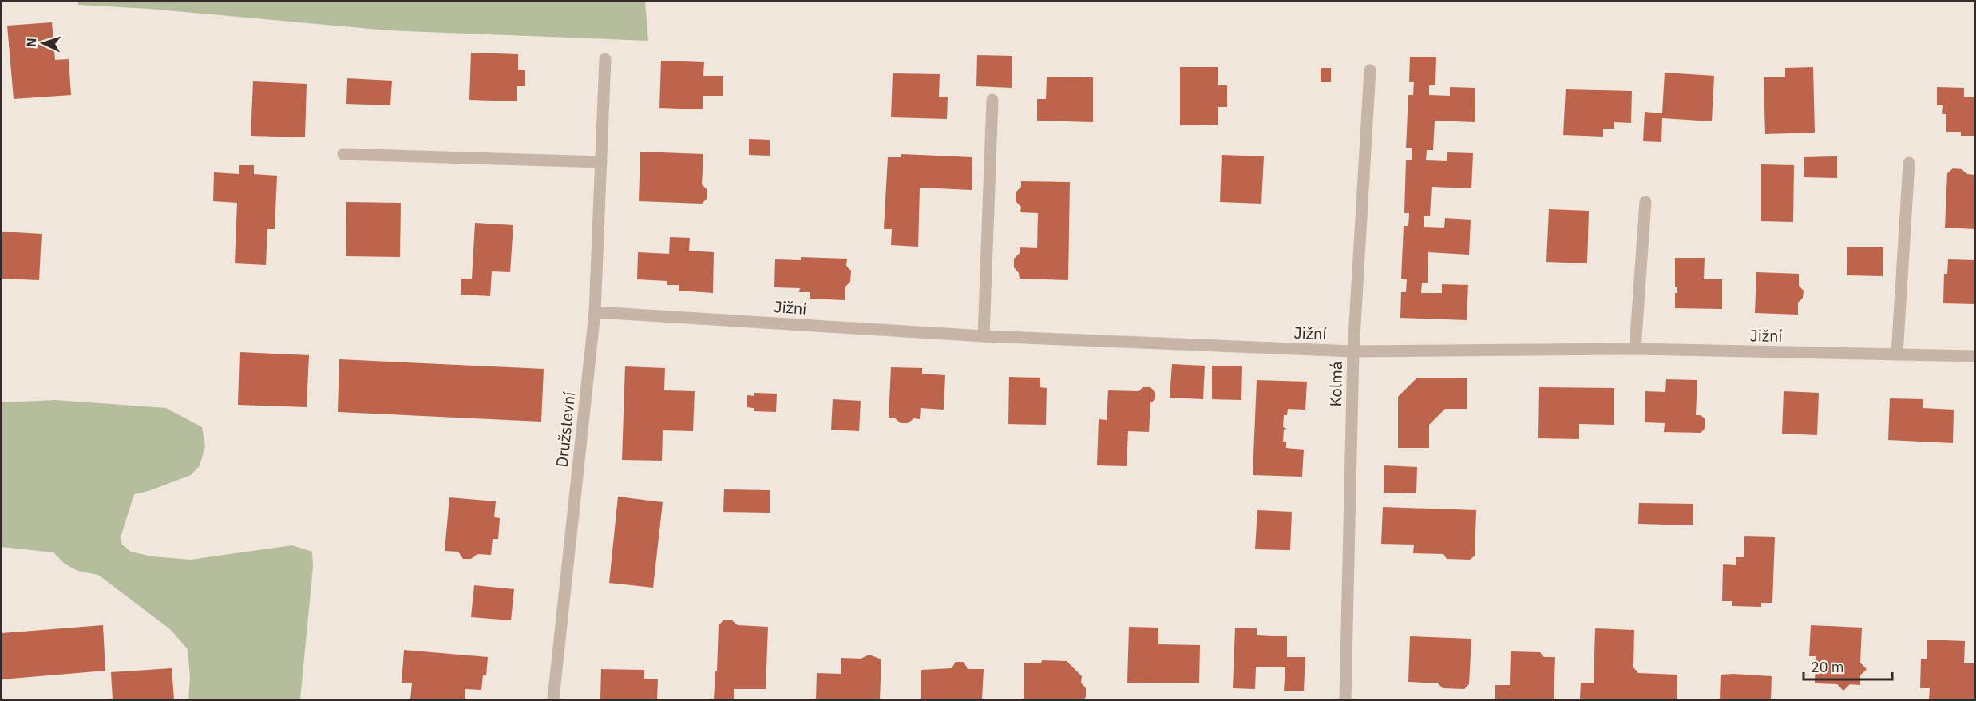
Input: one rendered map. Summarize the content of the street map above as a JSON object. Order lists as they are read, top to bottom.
{
  "streets": {
    "street": ["Jižní", "Kolmá", "Družstevní"]
  },
  "crossings": [
    ["Jižní", "Kolmá"],
    ["Jižní", "Družstevní"]
  ],
  "scale_bar": "20 m",
  "north": "left"
}
